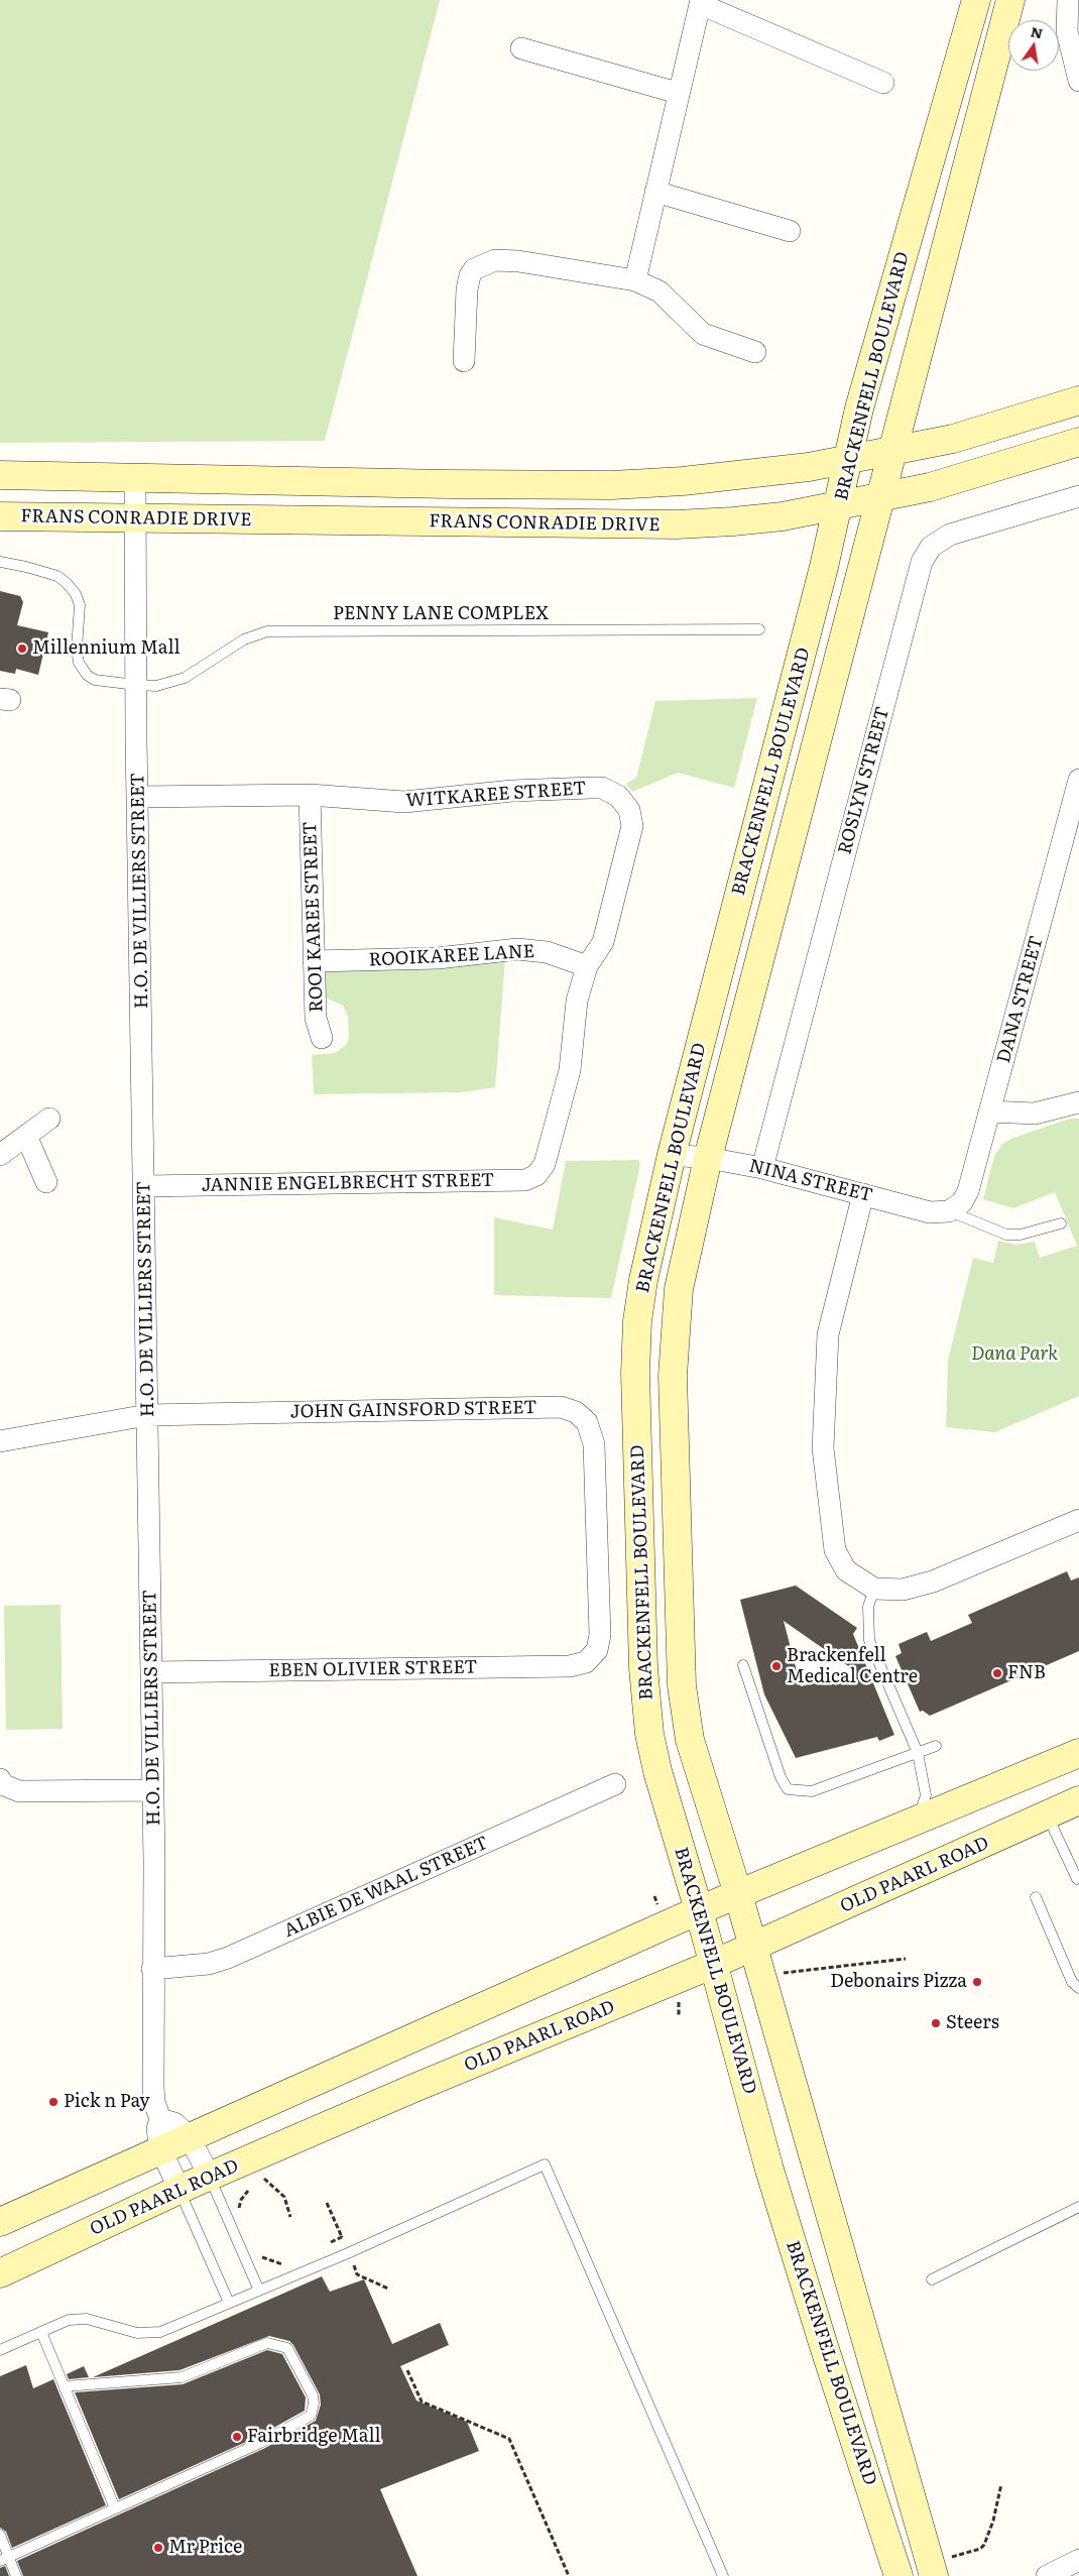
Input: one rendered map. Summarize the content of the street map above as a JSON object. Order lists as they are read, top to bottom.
{
  "streets": {
    "street": [
      "BRACKENFELL BOULEVARD",
      "FRANS CONRADIE DRIVE",
      "ROSLYN STREET",
      "WITKAREE STREET",
      "H.O. DE VILLIERS STREET",
      "ROOI KAREE STREET",
      "ROOIKAREE LANE",
      "DANA STREET",
      "NINA STREET",
      "JANNIE ENGELBRECHT STREET",
      "JOHN GAINSFORD STREET",
      "EBEN OLIVIER STREET",
      "OLD PAARL ROAD",
      "ALBIE DE WAAL STREET"
    ],
    "lane": ["PENNY LANE COMPLEX"]
  },
  "crossings": [
    ["BRACKENFELL BOULEVARD", "FRANS CONRADIE DRIVE"],
    ["BRACKENFELL BOULEVARD", "NINA STREET"],
    ["BRACKENFELL BOULEVARD", "OLD PAARL ROAD"],
    ["FRANS CONRADIE DRIVE", "H.O. DE VILLIERS STREET"],
    ["PENNY LANE COMPLEX", "H.O. DE VILLIERS STREET"],
    ["ROSLYN STREET", "NINA STREET"],
    ["WITKAREE STREET", "H.O. DE VILLIERS STREET"],
    ["WITKAREE STREET", "ROOI KAREE STREET"],
    ["WITKAREE STREET", "ROOIKAREE LANE"],
    ["WITKAREE STREET", "JANNIE ENGELBRECHT STREET"],
    ["H.O. DE VILLIERS STREET", "JANNIE ENGELBRECHT STREET"],
    ["H.O. DE VILLIERS STREET", "JOHN GAINSFORD STREET"],
    ["H.O. DE VILLIERS STREET", "EBEN OLIVIER STREET"],
    ["H.O. DE VILLIERS STREET", "ALBIE DE WAAL STREET"],
    ["ROOI KAREE STREET", "ROOIKAREE LANE"],
    ["DANA STREET", "NINA STREET"],
    ["JOHN GAINSFORD STREET", "EBEN OLIVIER STREET"]
  ],
  "parks": ["Dana Park"],
  "places": [
    "Millennium Mall",
    "Brackenfell Medical Centre",
    "FNB",
    "Debonairs Pizza",
    "Steers",
    "Pick n Pay",
    "Fairbridge Mall",
    "Mr Price"
  ],
  "north": "top"
}
